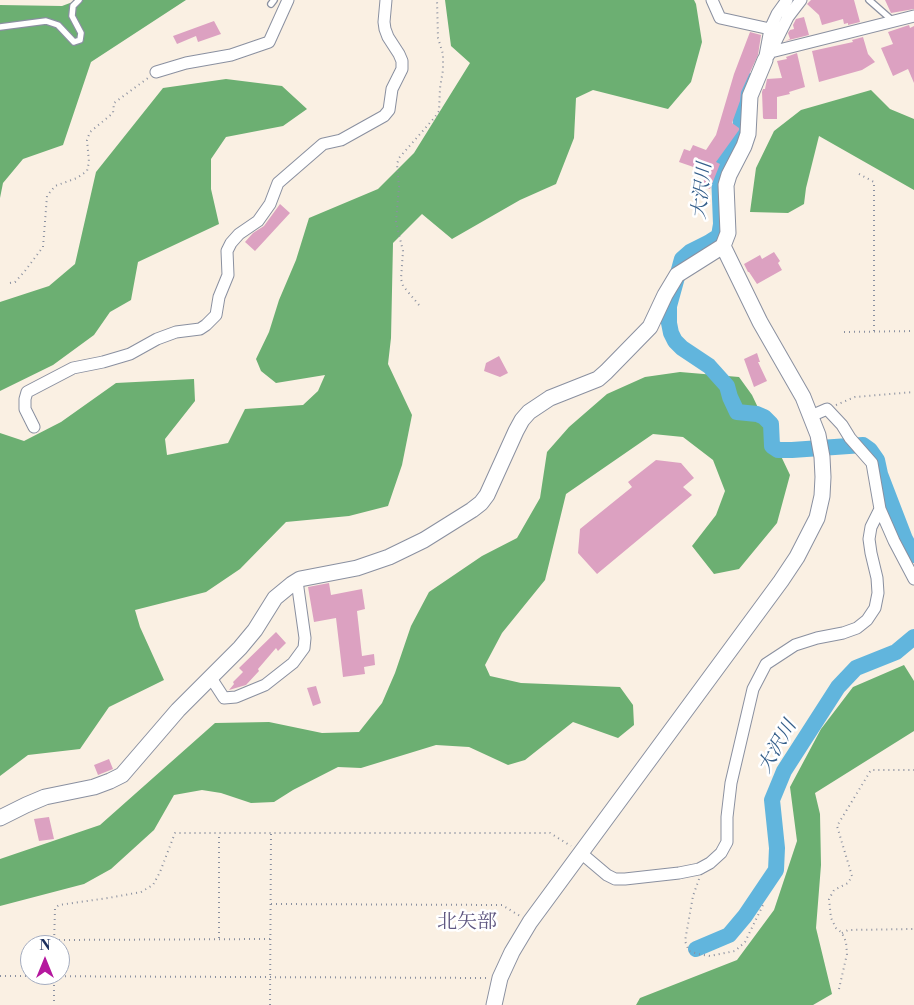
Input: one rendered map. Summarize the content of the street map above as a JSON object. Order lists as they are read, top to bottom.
{
  "districts": ["北矢部"],
  "water": ["大沢川"],
  "north": "top"
}
